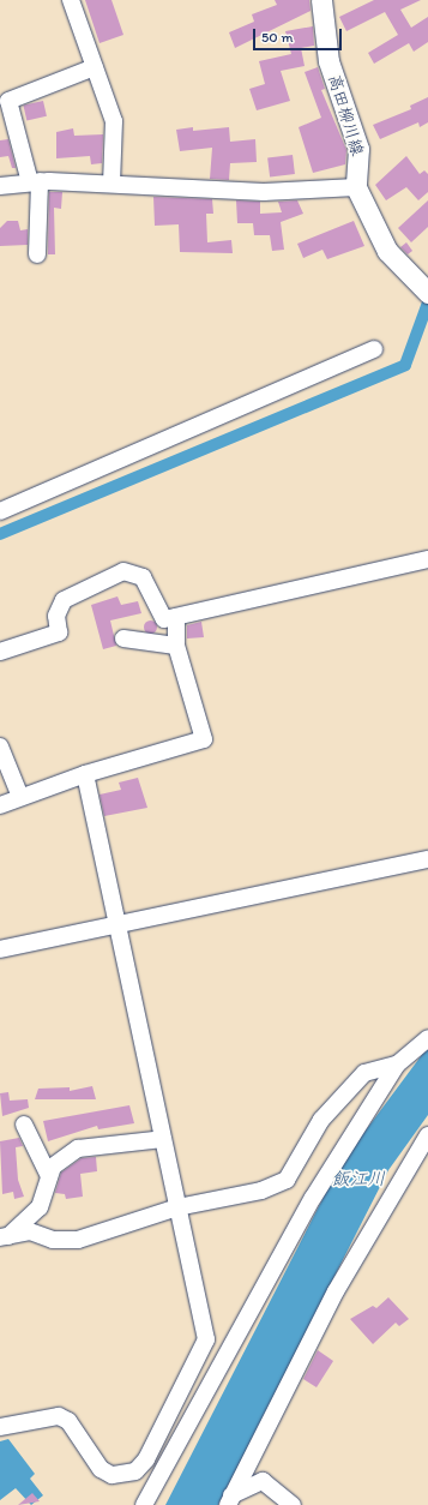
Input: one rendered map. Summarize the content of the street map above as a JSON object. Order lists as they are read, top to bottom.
{
  "streets": {
    "main road": ["高田柳川線"]
  },
  "water": ["飯江川"],
  "scale_bar": "50 m"
}
